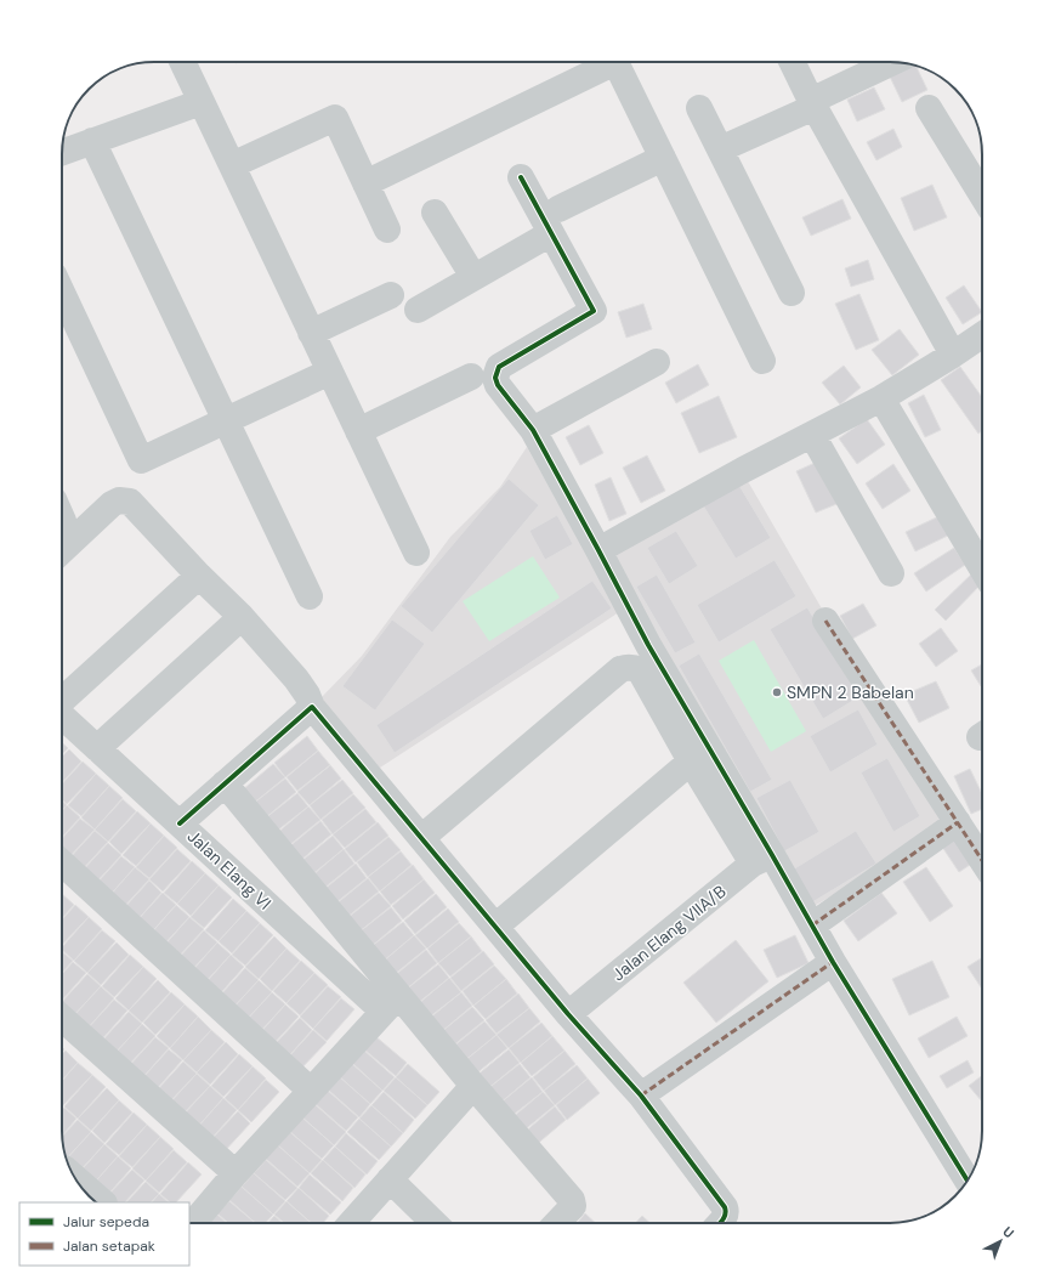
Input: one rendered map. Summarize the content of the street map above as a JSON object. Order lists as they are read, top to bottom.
{
  "streets": {
    "street": ["Jalan Elang VI", "Jalan Elang VIIA/B"]
  },
  "places": ["SMPN 2 Babelan"],
  "legend": ["Jalur sepeda", "Jalan setapak"],
  "north": "top right"
}
